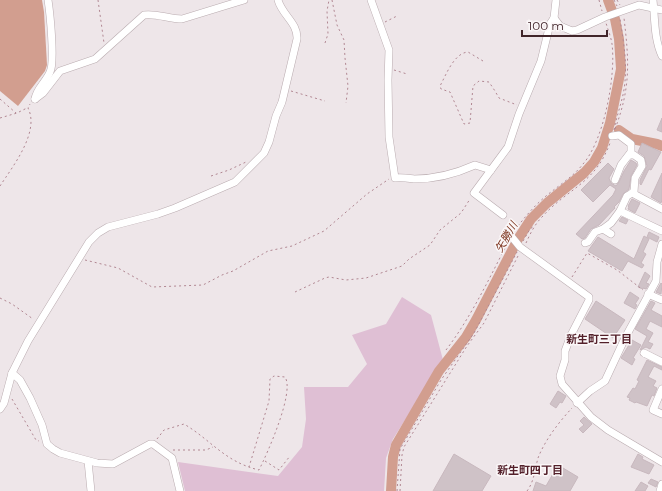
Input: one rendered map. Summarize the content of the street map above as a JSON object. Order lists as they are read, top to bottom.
{
  "districts": ["新生町三丁目", "新生町四丁目"],
  "water": ["矢勝川"],
  "scale_bar": "100 m"
}
